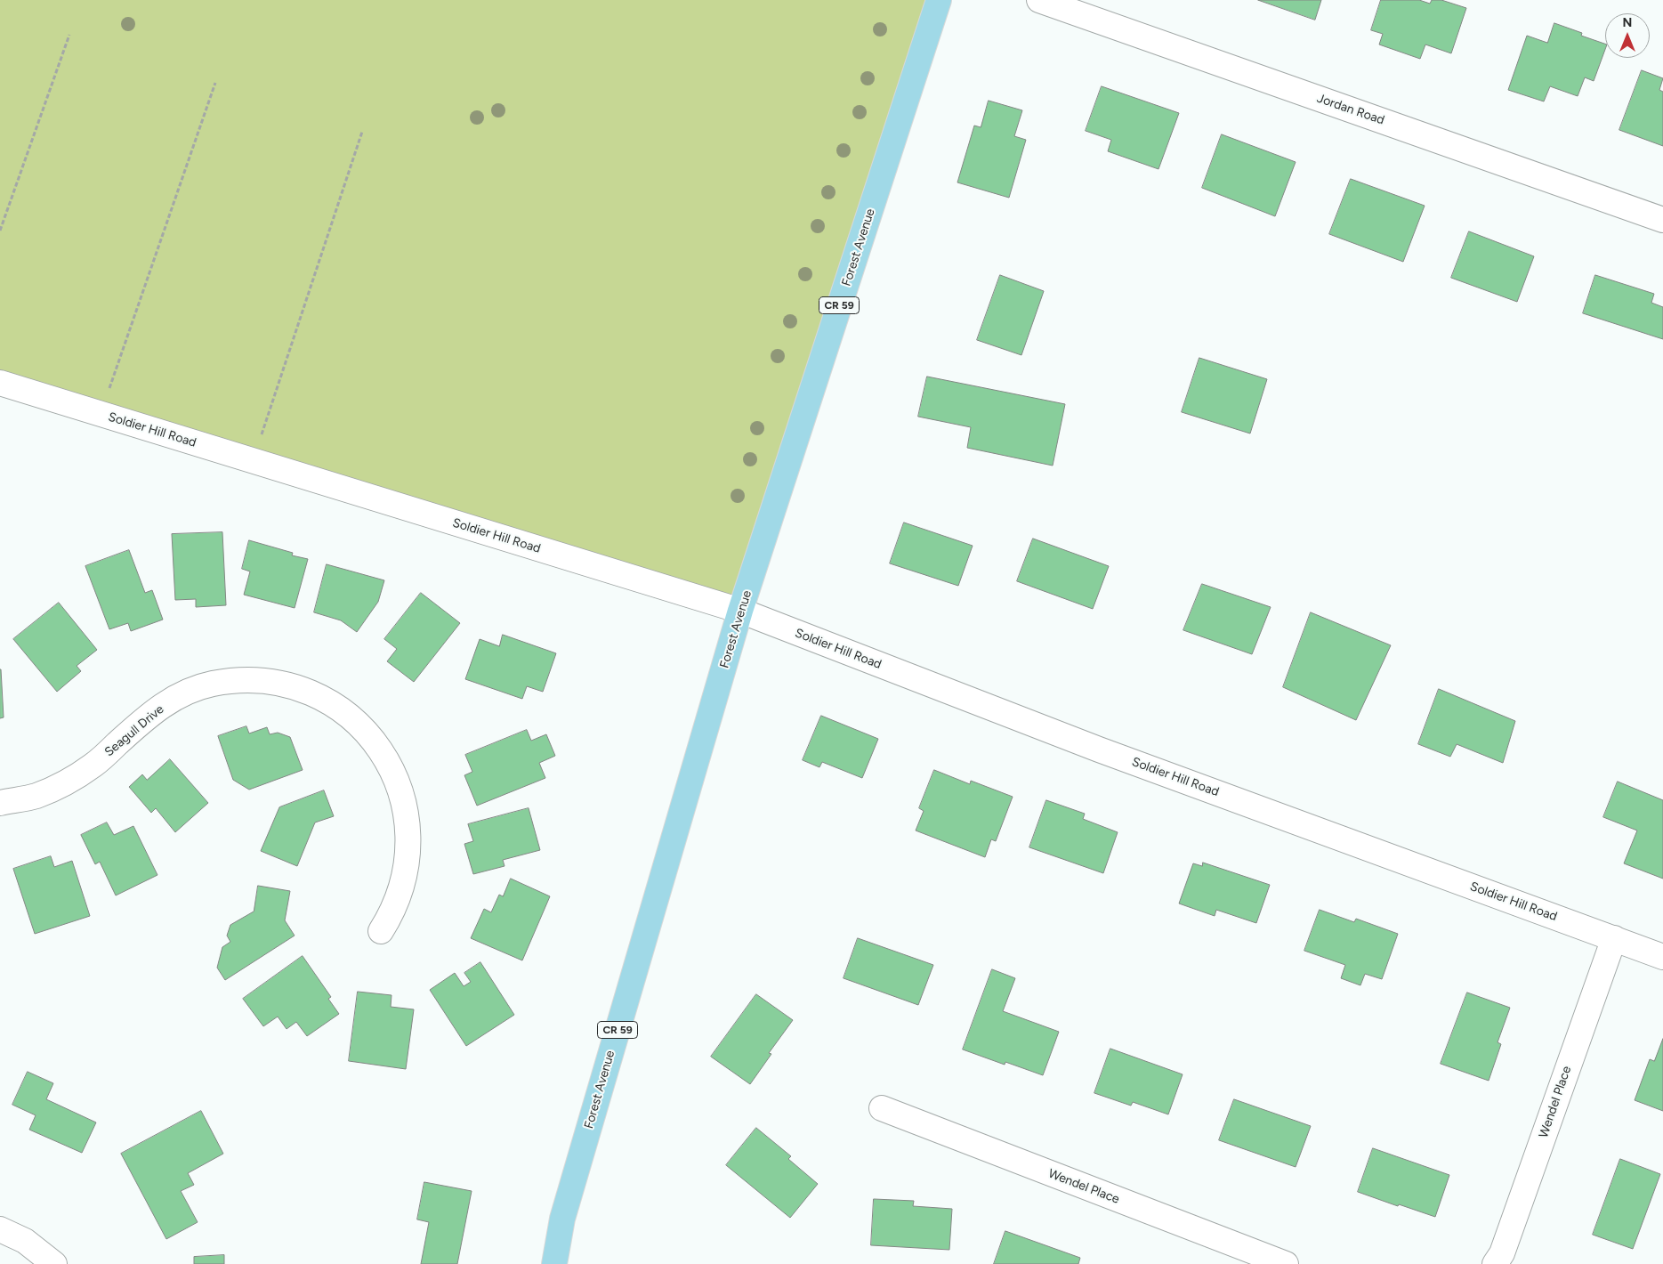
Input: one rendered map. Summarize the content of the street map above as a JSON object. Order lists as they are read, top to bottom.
{
  "streets": {
    "main road": ["Forest Avenue", "CR 59"],
    "street": [
      "Jordan Road",
      "Soldier Hill Road",
      "Seagull Drive",
      "Wendel Place"
    ]
  },
  "crossings": [
    ["Forest Avenue", "Soldier Hill Road"],
    ["Soldier Hill Road", "Wendel Place"]
  ],
  "north": "top"
}
